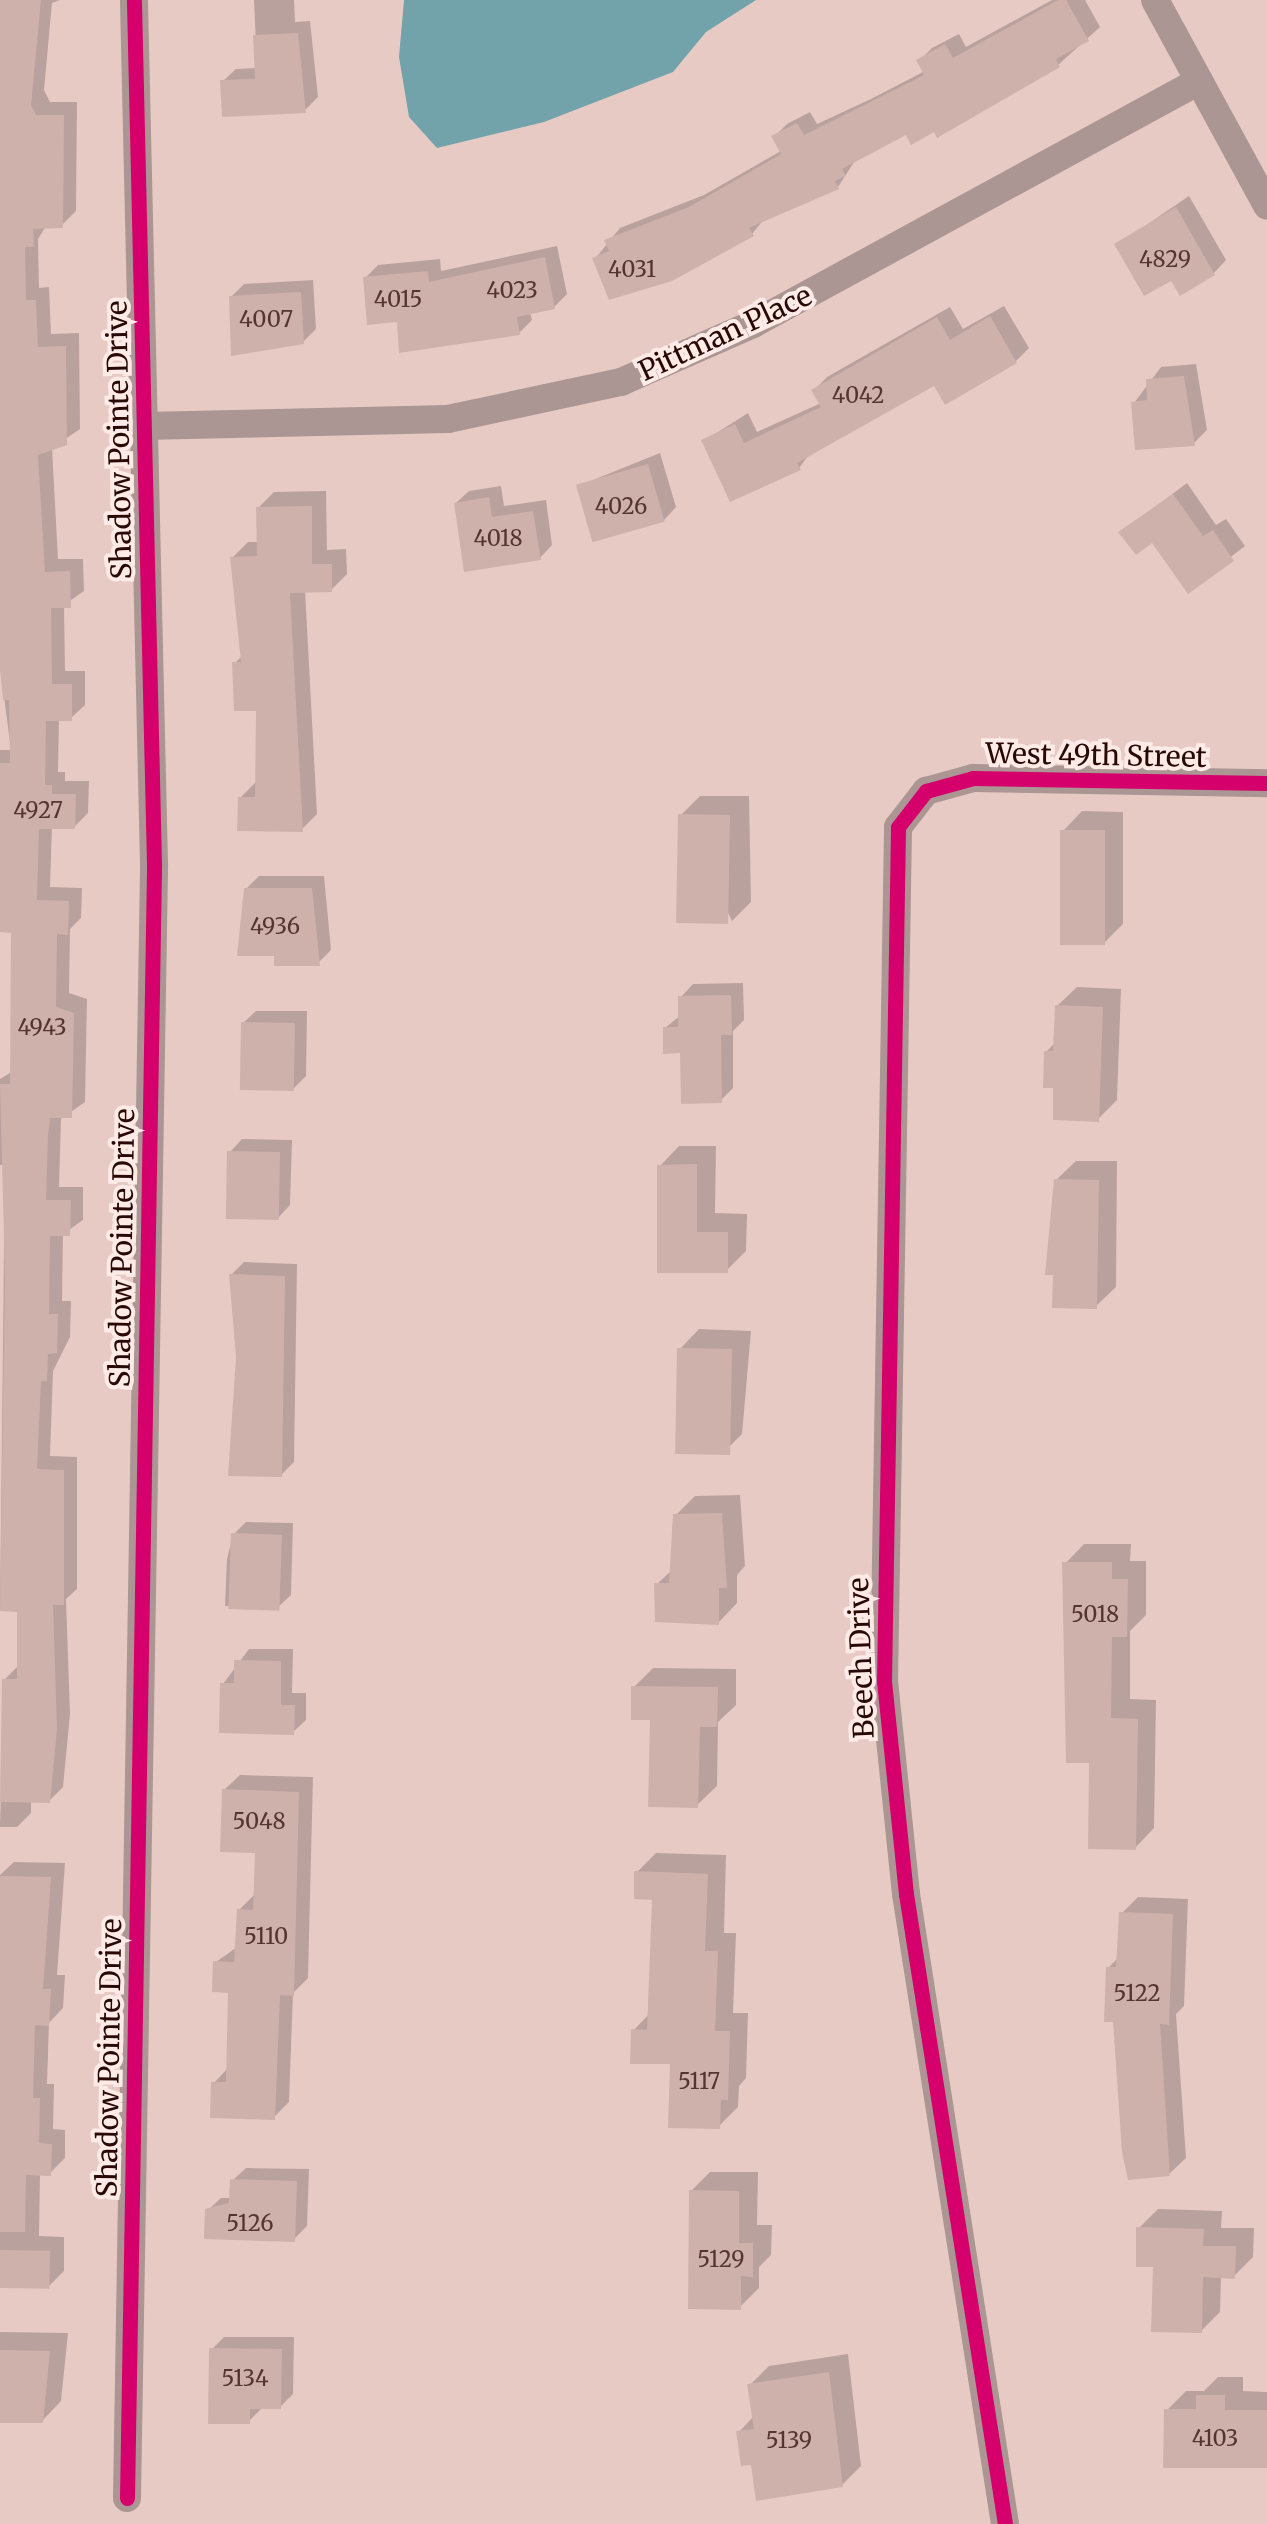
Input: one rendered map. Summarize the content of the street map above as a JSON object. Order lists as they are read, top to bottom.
{
  "streets": {
    "street": [
      "Pittman Place",
      "Shadow Pointe Drive",
      "West 49th Street",
      "Beech Drive"
    ]
  },
  "crossings": [
    ["Pittman Place", "Shadow Pointe Drive"],
    ["West 49th Street", "Beech Drive"]
  ],
  "house_numbers": [
    "4829",
    "4031",
    "4023",
    "4015",
    "4007",
    "4042",
    "4026",
    "4018",
    "4927",
    "4936",
    "4943",
    "5018",
    "5048",
    "5110",
    "5122",
    "5117",
    "5126",
    "5129",
    "5134",
    "4103",
    "5139"
  ]
}
